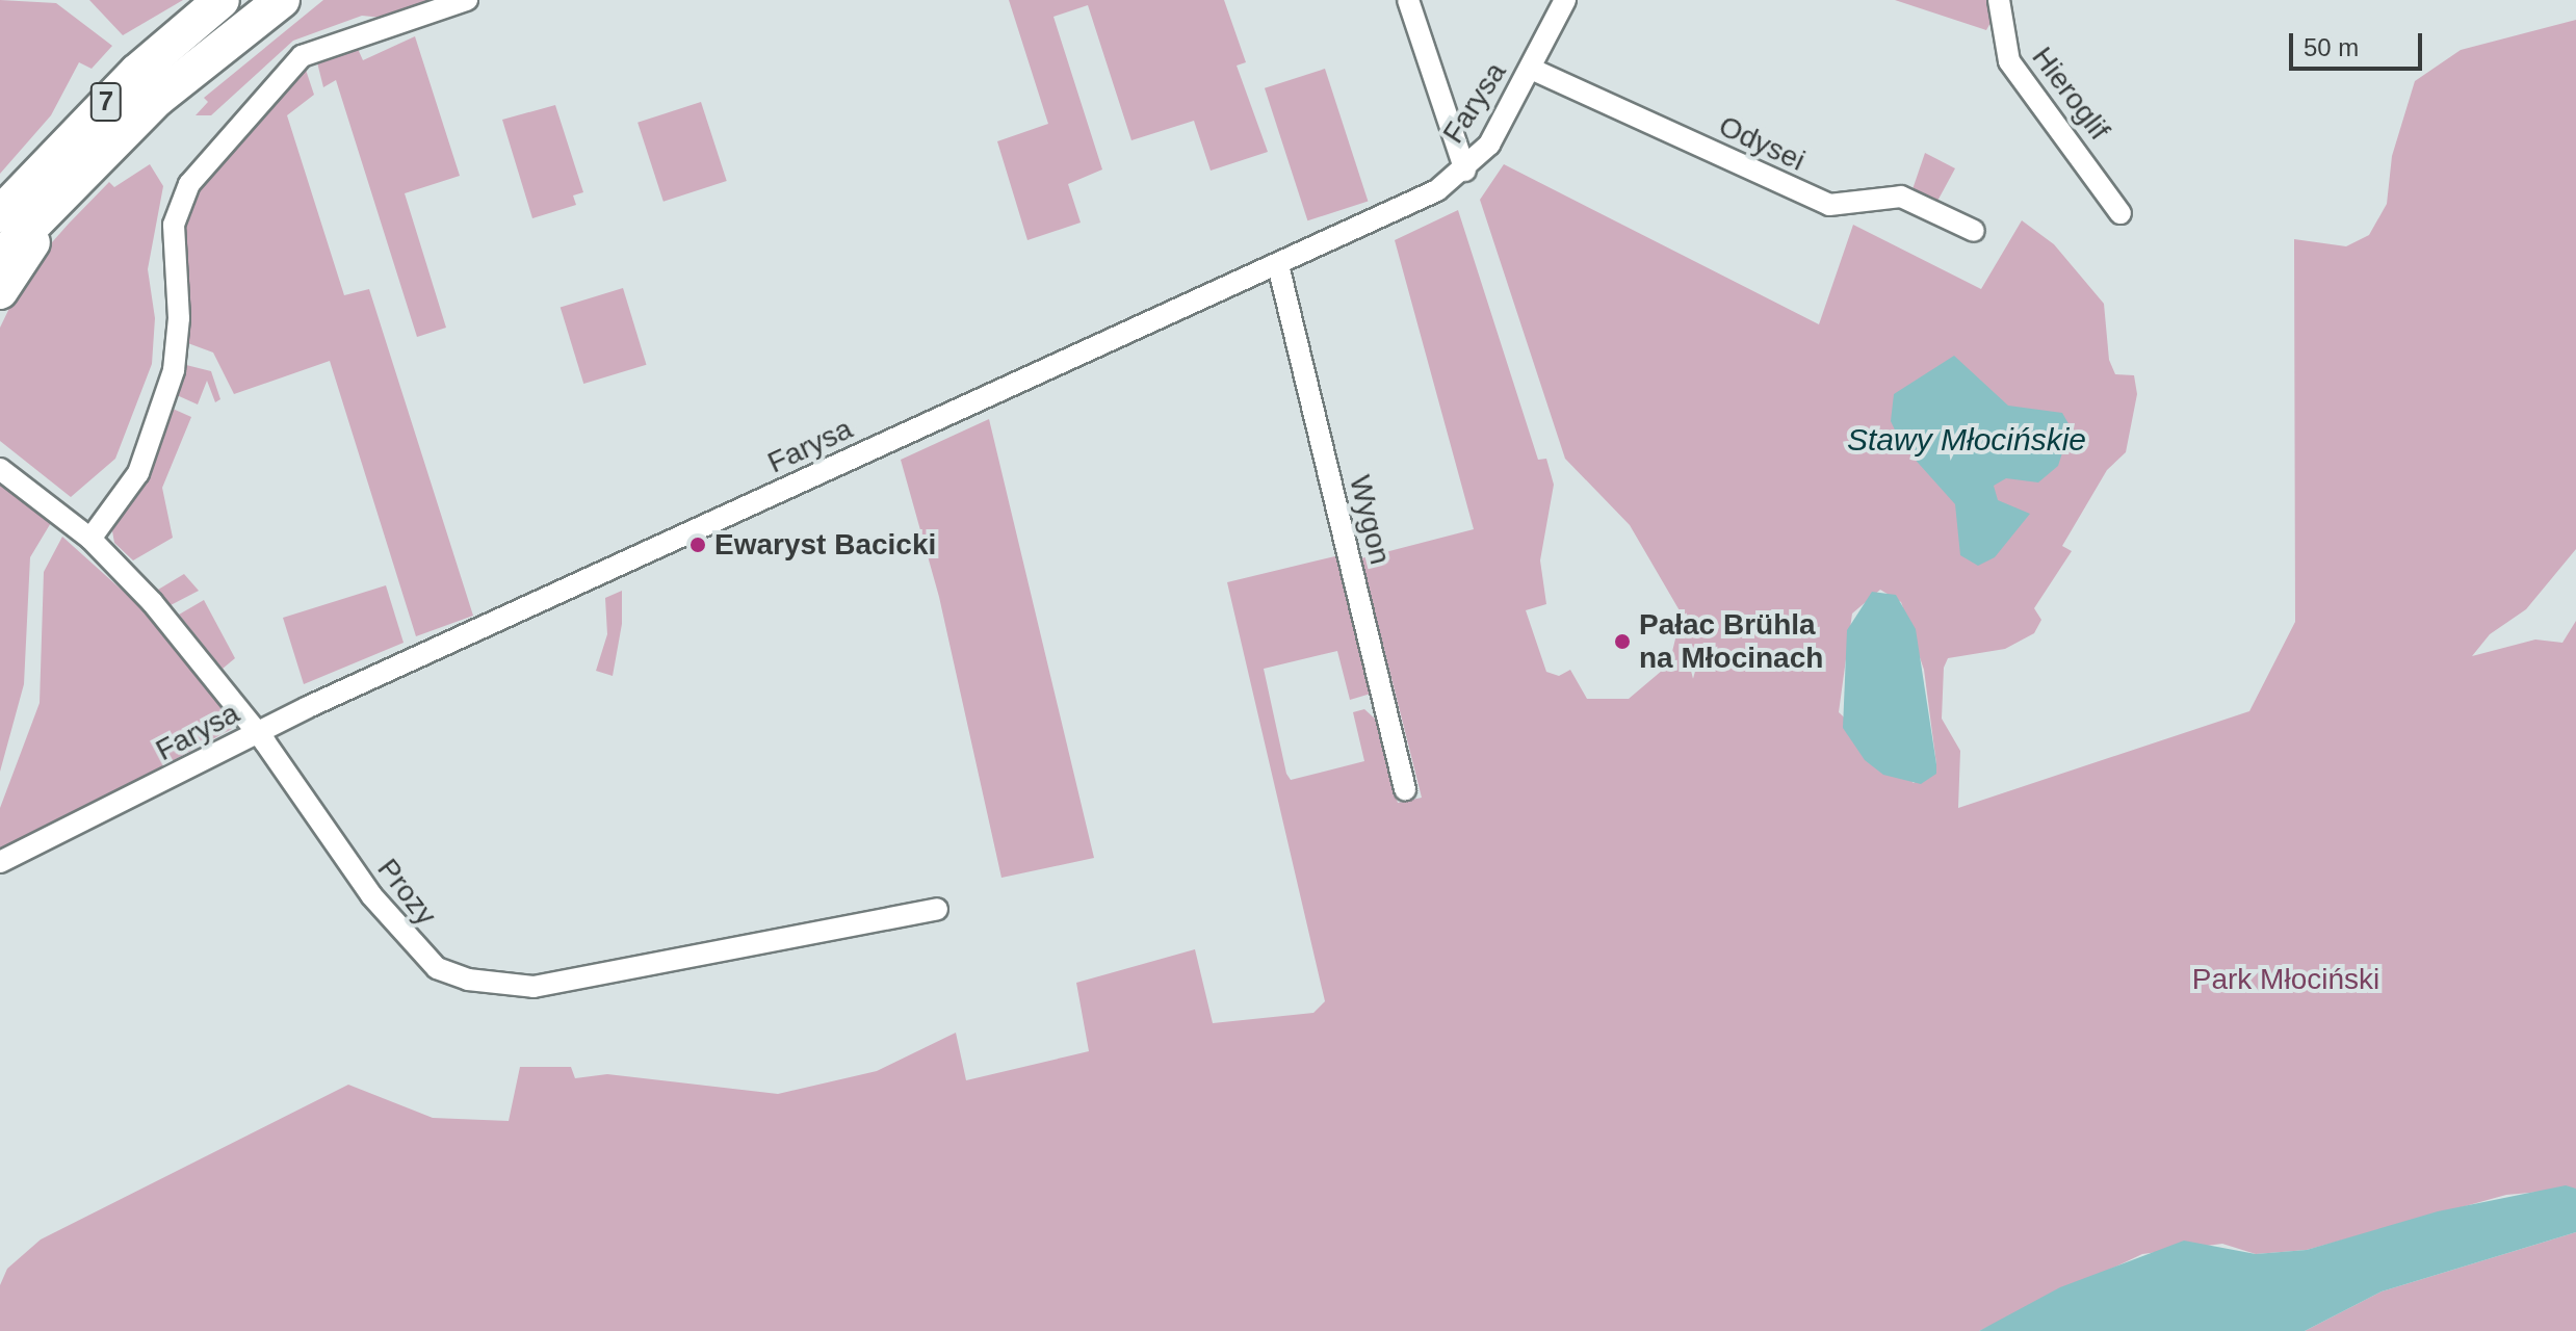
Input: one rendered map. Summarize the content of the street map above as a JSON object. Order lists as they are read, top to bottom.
{
  "streets": {
    "highway": ["7"],
    "street": [
      "Hieroglif",
      "Farysa",
      "Odysei",
      "Wygon",
      "Prozy"
    ]
  },
  "crossings": [
    ["Farysa", "Odysei"],
    ["Farysa", "Wygon"],
    ["Farysa", "Prozy"]
  ],
  "water": ["Stawy Młocińskie"],
  "parks": ["Park Młociński"],
  "places": ["Ewaryst Bacicki", "Pałac Brühla na Młocinach"],
  "scale_bar": "50 m"
}
